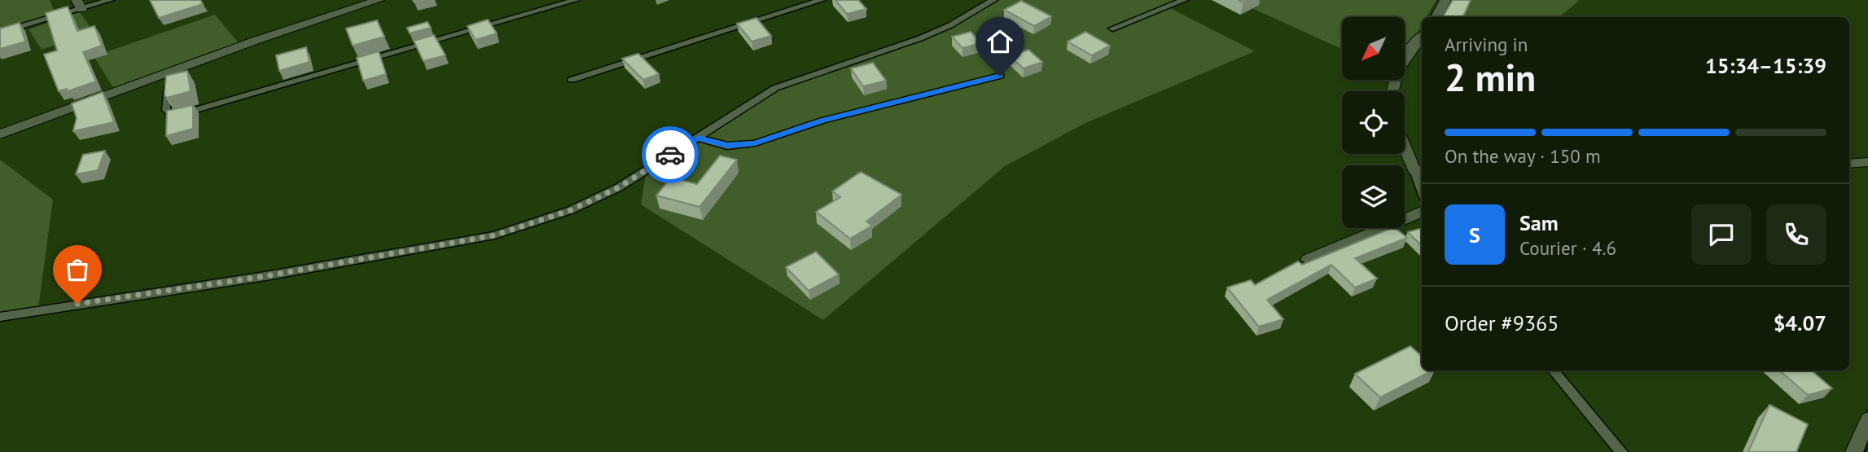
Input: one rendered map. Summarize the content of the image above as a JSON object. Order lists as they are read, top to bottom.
{
  "north": "bottom left",
  "page": {
    "heading": ["2 min", "Arriving in", "15:34–15:39"],
    "panel": [
      "Sam",
      "Courier · 4.6",
      "Order #9365",
      "$4.07"
    ],
    "bar": "On the way · 150 m",
    "round": "S"
  }
}
